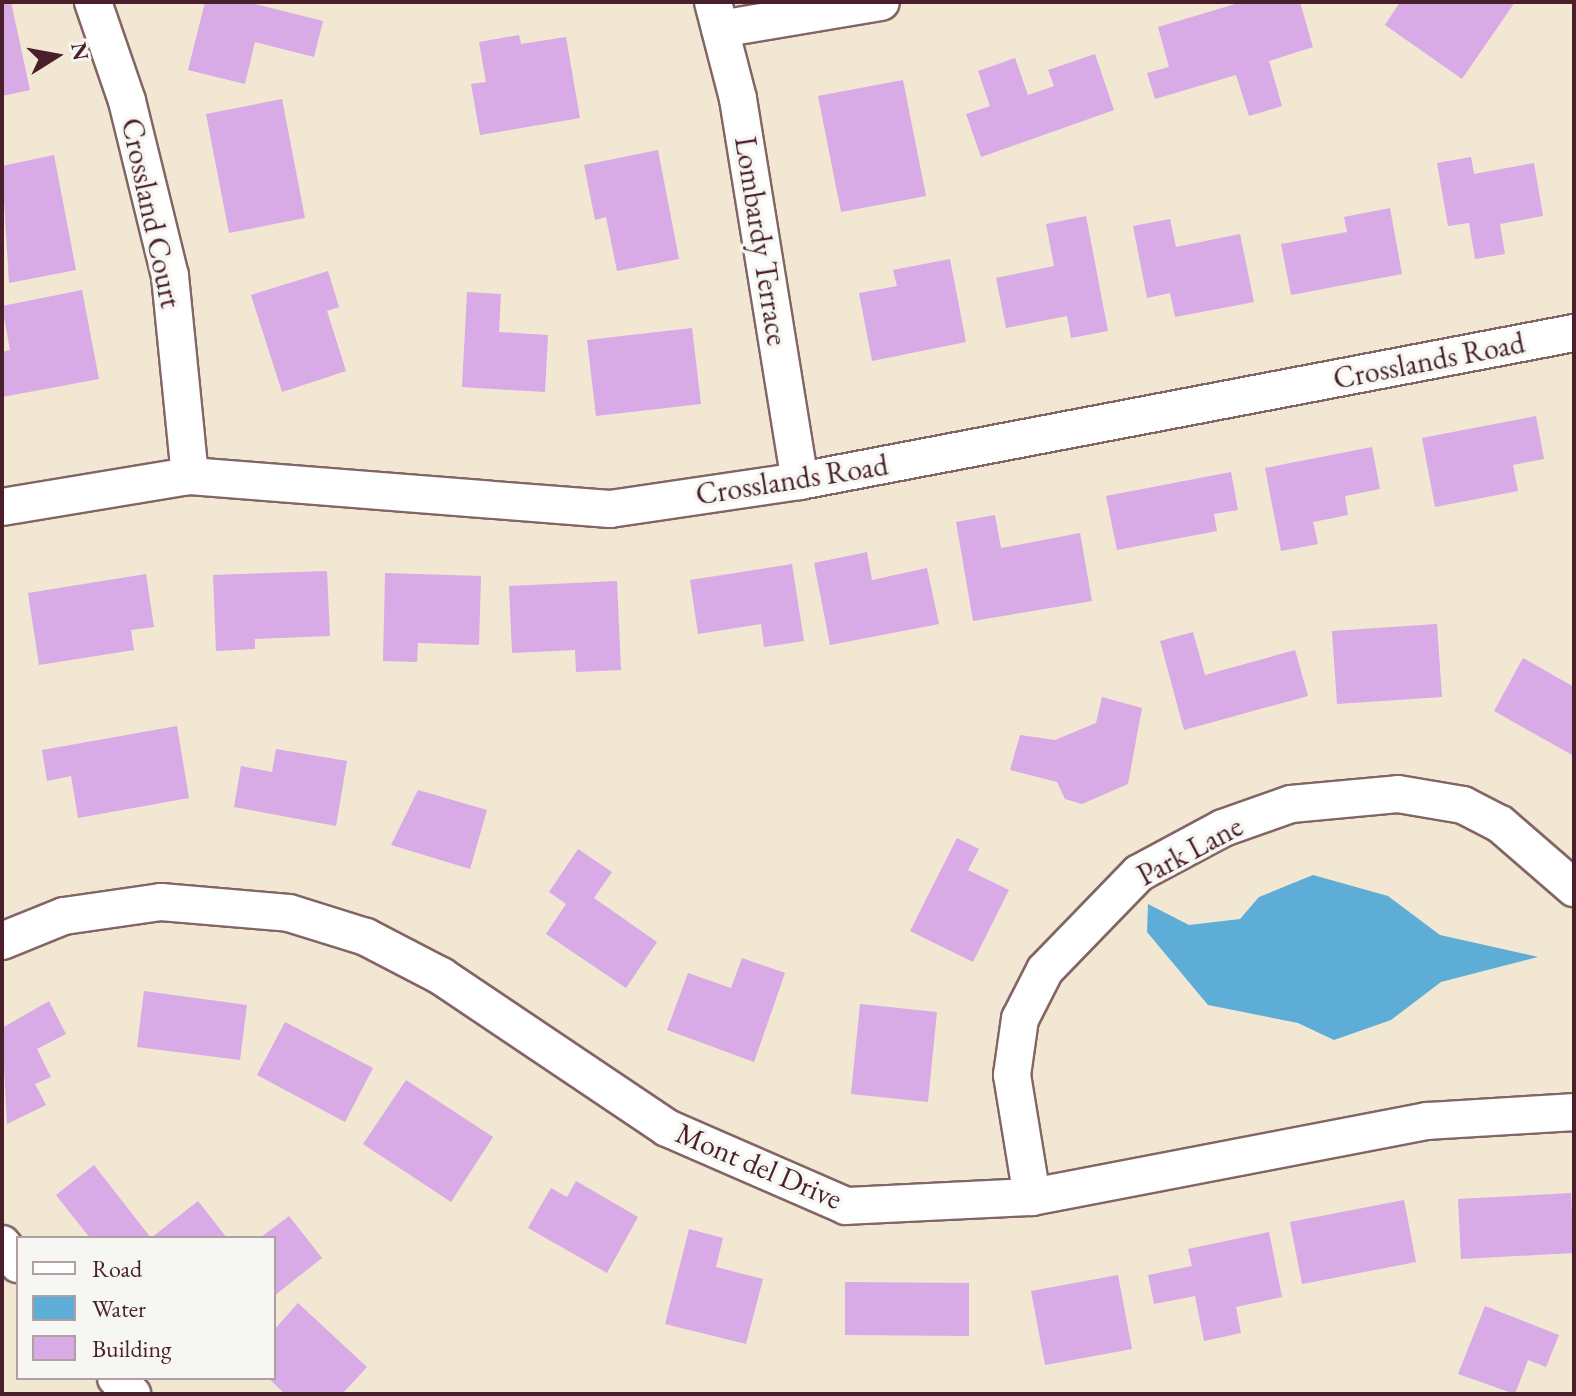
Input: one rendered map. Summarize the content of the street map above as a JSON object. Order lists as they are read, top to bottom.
{
  "streets": {
    "street": [
      "Crossland Court",
      "Lombardy Terrace",
      "Crosslands Road",
      "Park Lane",
      "Mont del Drive"
    ]
  },
  "crossings": [
    ["Crossland Court", "Crosslands Road"],
    ["Lombardy Terrace", "Crosslands Road"],
    ["Park Lane", "Mont del Drive"]
  ],
  "legend": ["Road", "Water", "Building"],
  "north": "right"
}
